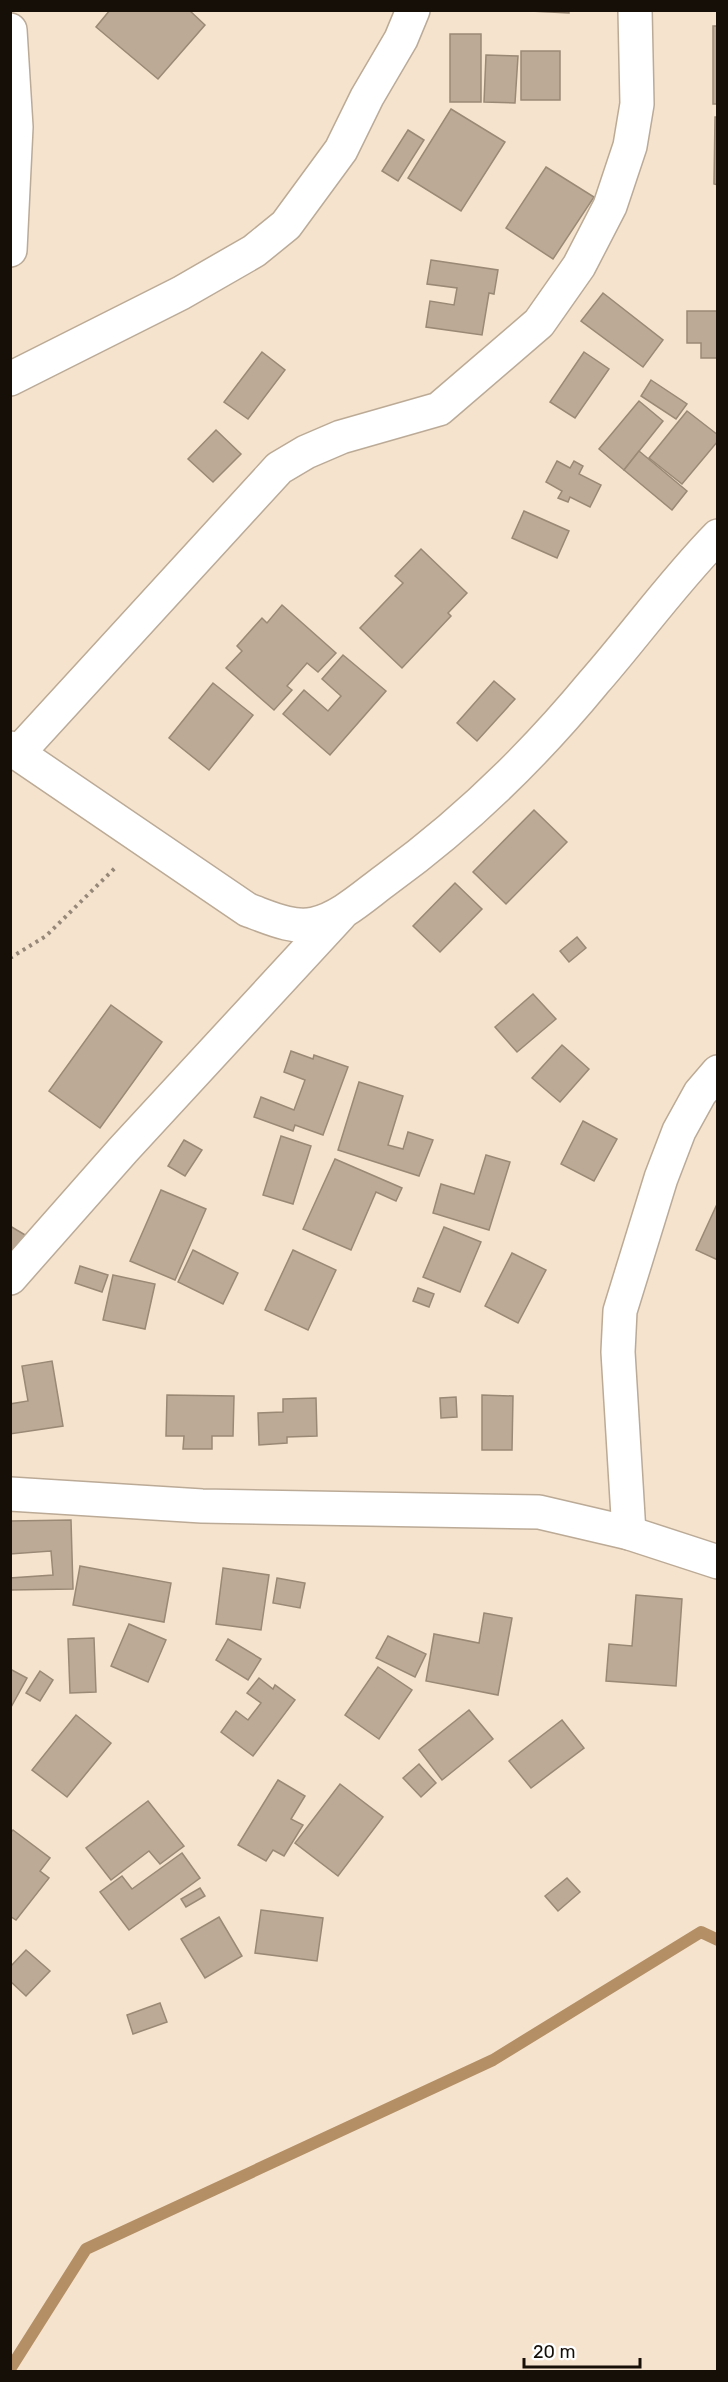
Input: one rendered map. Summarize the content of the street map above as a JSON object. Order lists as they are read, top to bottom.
{
  "scale_bar": "20 m"
}
